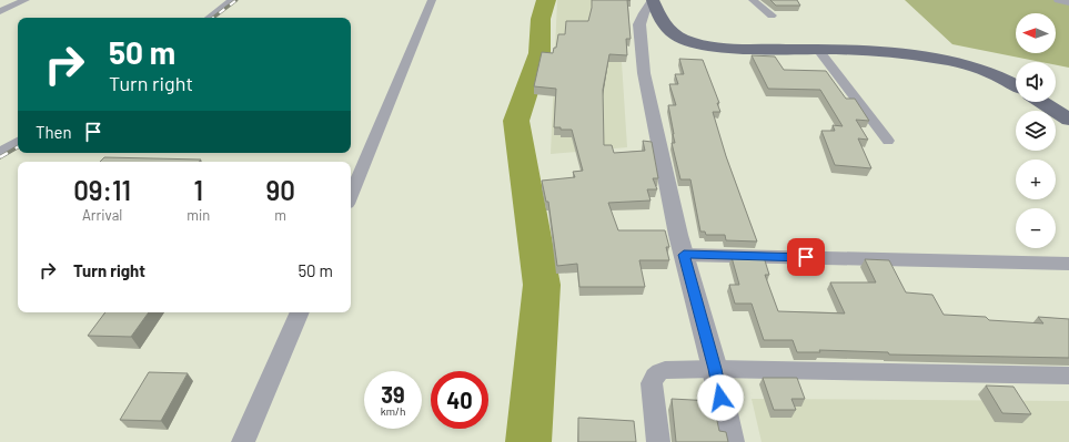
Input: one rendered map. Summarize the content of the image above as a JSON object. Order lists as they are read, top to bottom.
{
  "north": "left",
  "page": {
    "map_buttons": ["+", "−"],
    "turn": ["50 m", "Turn right"],
    "then": "Then",
    "eta": [
      "09:11",
      "Arrival",
      "1",
      "min",
      "90",
      "m"
    ],
    "list": [
      {
        "name": "Turn right",
        "value": "50 m"
      }
    ],
    "speed": "39 km/h",
    "limit": "40"
  }
}
